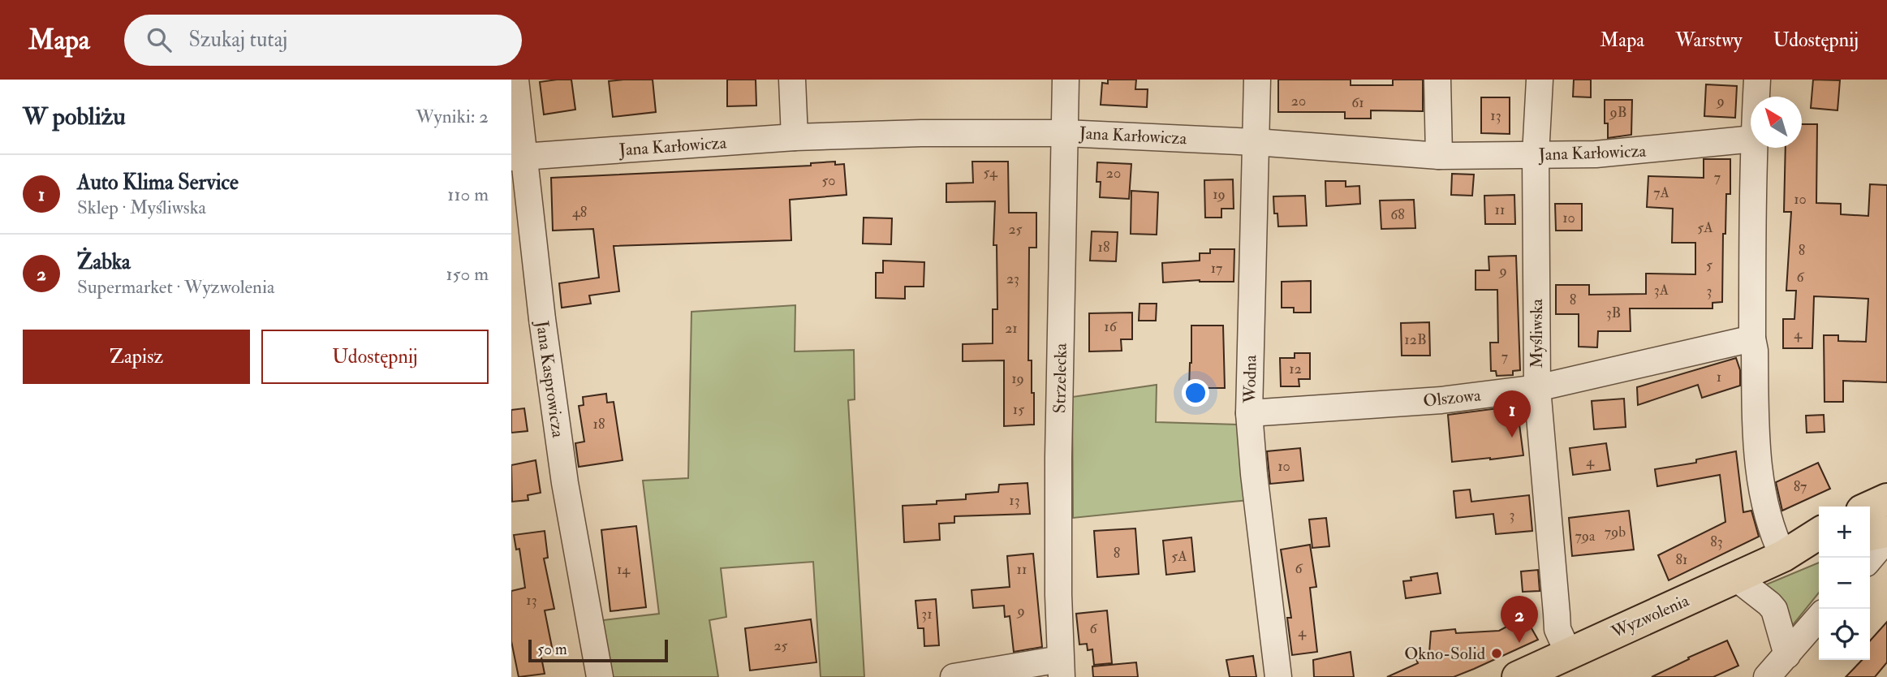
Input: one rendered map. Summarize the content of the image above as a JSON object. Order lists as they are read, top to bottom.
{
  "streets": {
    "main road": ["Wyzwolenia"],
    "street": [
      "Jana Karłowicza",
      "Myśliwska",
      "Strzelecka",
      "Jana Kasprowicza",
      "Wodna",
      "Olszowa"
    ]
  },
  "crossings": [
    ["Jana Karłowicza", "Myśliwska"],
    ["Jana Karłowicza", "Strzelecka"],
    ["Jana Karłowicza", "Jana Kasprowicza"],
    ["Jana Karłowicza", "Wodna"],
    ["Myśliwska", "Olszowa"],
    ["Myśliwska", "Wyzwolenia"],
    ["Wodna", "Olszowa"]
  ],
  "places": ["Okno-Solid"],
  "house_numbers": [
    "20",
    "9",
    "61",
    "9B",
    "13",
    "54",
    "20",
    "7",
    "50",
    "7A",
    "19",
    "10",
    "11",
    "48",
    "68",
    "10",
    "5A",
    "25",
    "18",
    "8",
    "5",
    "17",
    "9",
    "6",
    "23",
    "3A",
    "3",
    "8",
    "3B",
    "16",
    "21",
    "4",
    "12B",
    "7",
    "12",
    "1",
    "19",
    "15",
    "18",
    "4",
    "10",
    "87",
    "13",
    "3",
    "79b",
    "79a",
    "83",
    "8",
    "5A",
    "81",
    "6",
    "14",
    "11",
    "13",
    "9",
    "31",
    "6",
    "4",
    "25"
  ],
  "scale_bar": "50 m",
  "north": "top left",
  "page": {
    "header": "Mapa",
    "search": "Szukaj tutaj",
    "nav": ["Mapa", "Warstwy", "Udostępnij"],
    "heading": ["W pobliżu", "Wyniki: 2"],
    "list": [
      {
        "mark": "1",
        "name": "Auto Klima Service",
        "note": "Sklep · Myśliwska",
        "value": "110 m"
      },
      {
        "mark": "2",
        "name": "Żabka",
        "note": "Supermarket · Wyzwolenia",
        "value": "150 m"
      }
    ],
    "buttons": ["Zapisz", "Udostępnij"],
    "pins": ["1", "2"],
    "map_buttons": ["+", "−"],
    "scale": "50 m"
  }
}
